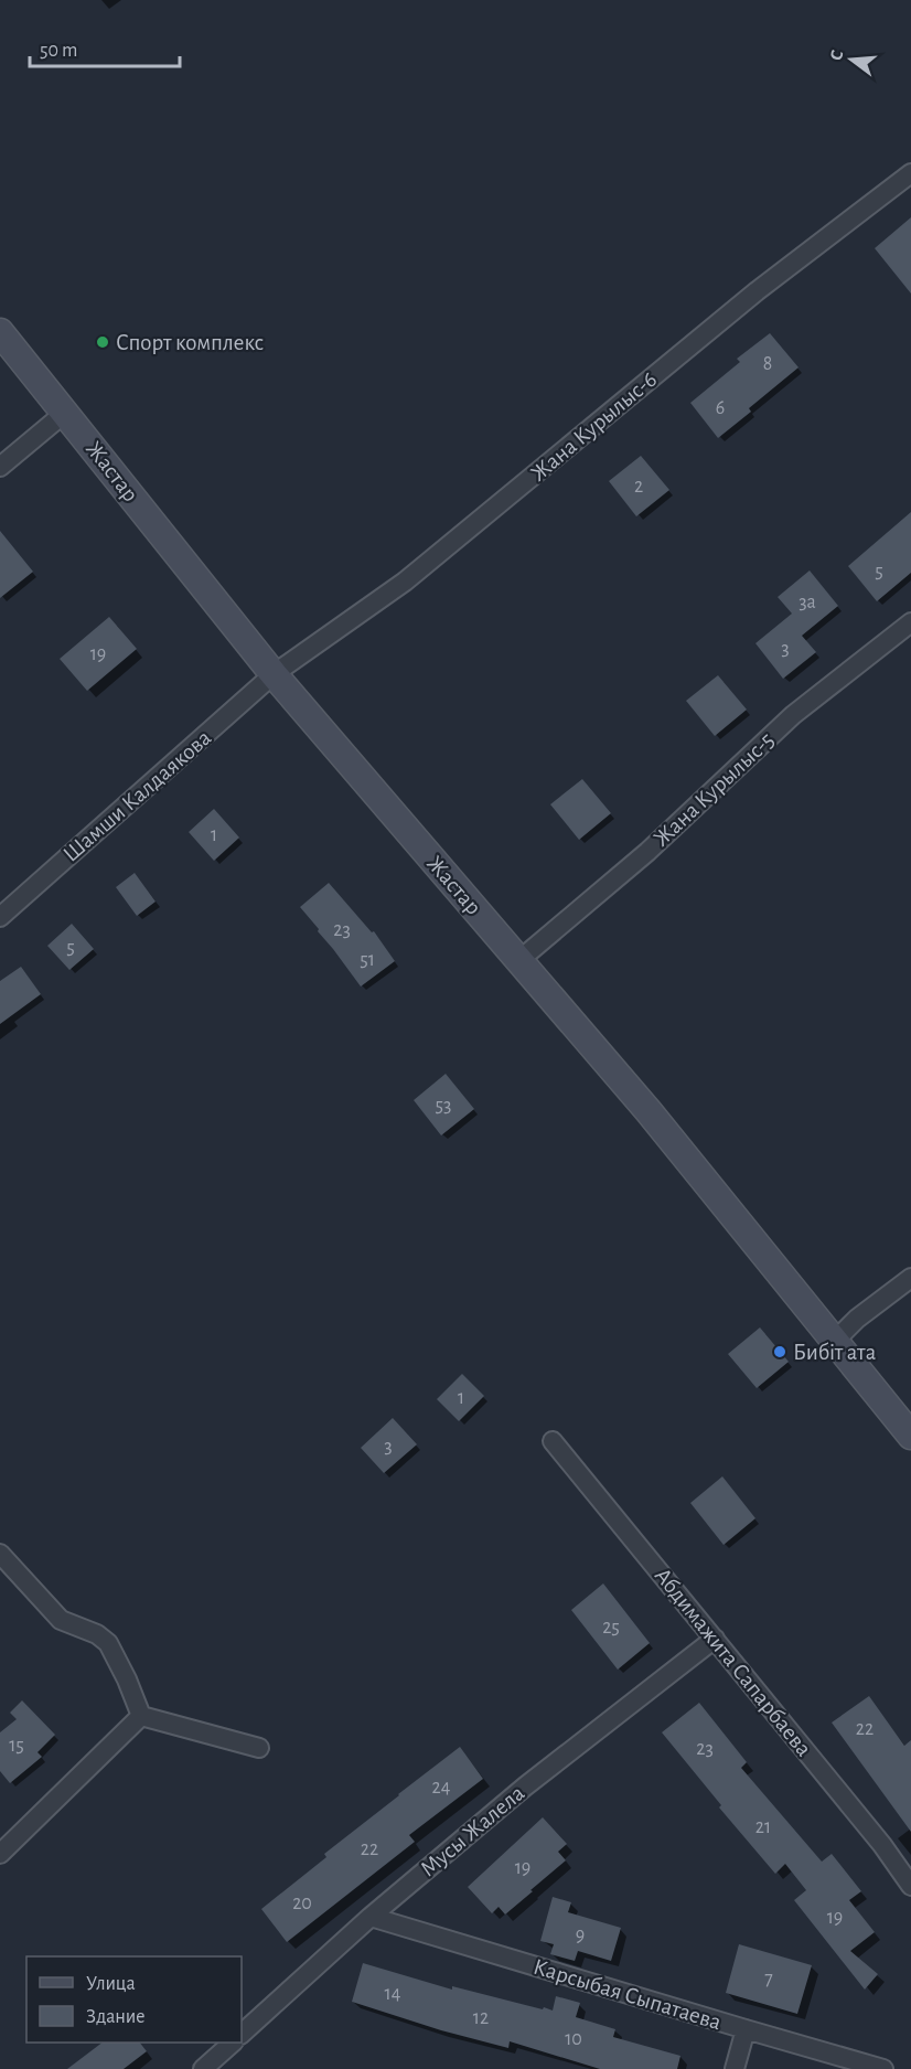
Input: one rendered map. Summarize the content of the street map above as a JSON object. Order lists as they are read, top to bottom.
{
  "streets": {
    "street": [
      "Жана Курылыс-6",
      "Жастар",
      "Жана Курылыс-5",
      "Шамши Калдаякова",
      "Абдимажита Сапарбаева",
      "Мусы Жалела",
      "Карсыбая Сыпатаева"
    ]
  },
  "crossings": [
    ["Жана Курылыс-6", "Жастар"],
    ["Жана Курылыс-6", "Шамши Калдаякова"],
    ["Жастар", "Жана Курылыс-5"],
    ["Жастар", "Шамши Калдаякова"],
    ["Абдимажита Сапарбаева", "Мусы Жалела"],
    ["Мусы Жалела", "Карсыбая Сыпатаева"]
  ],
  "places": ["Спорт комплекс", "Бибіт ата"],
  "house_numbers": [
    "8",
    "6",
    "2",
    "5",
    "3а",
    "3",
    "19",
    "1",
    "23",
    "5",
    "51",
    "53",
    "1",
    "3",
    "25",
    "22",
    "15",
    "23",
    "24",
    "21",
    "22",
    "19",
    "20",
    "19",
    "9",
    "7",
    "14",
    "12",
    "10"
  ],
  "legend": ["Улица", "Здание"],
  "scale_bar": "50 m",
  "north": "left"
}
